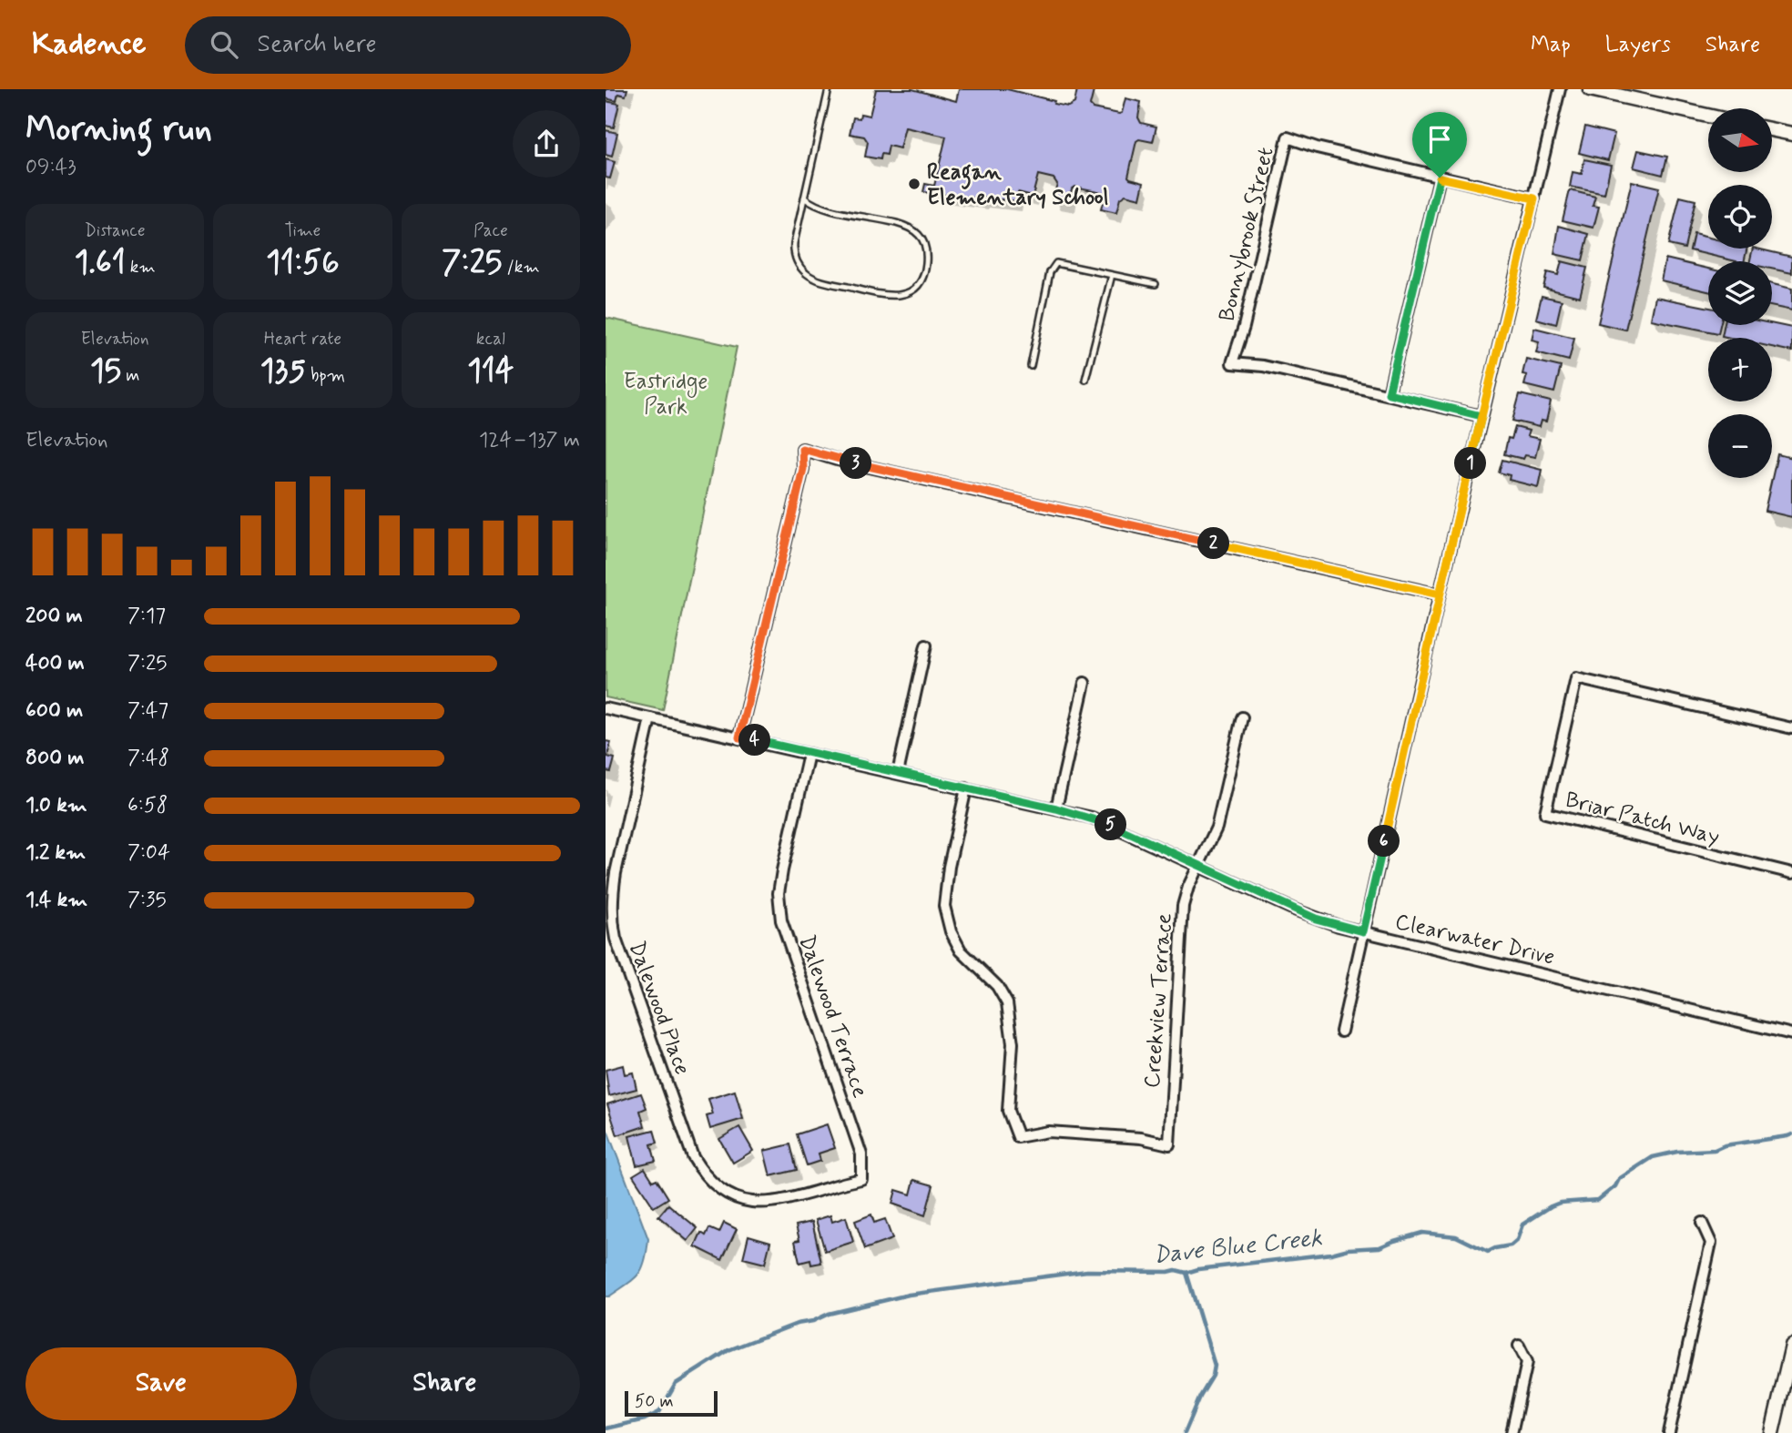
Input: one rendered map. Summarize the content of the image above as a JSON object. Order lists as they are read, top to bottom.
{
  "streets": {
    "street": [
      "Bonnybrook Street",
      "Briar Patch Way",
      "Clearwater Drive",
      "Creekview Terrace",
      "Dalewood Place",
      "Dalewood Terrace"
    ]
  },
  "crossings": [
    ["Clearwater Drive", "Creekview Terrace"],
    ["Clearwater Drive", "Dalewood Place"],
    ["Clearwater Drive", "Dalewood Terrace"],
    ["Dalewood Place", "Dalewood Terrace"]
  ],
  "water": ["Dave Blue Creek"],
  "parks": ["Eastridge Park"],
  "places": ["Reagan Elementary School"],
  "scale_bar": "50 m",
  "north": "right",
  "page": {
    "header": "Kadence",
    "search": "Search here",
    "nav": ["Map", "Layers", "Share"],
    "heading": ["Morning run", "09:43"],
    "map_buttons": ["+", "−"],
    "stats": [
      ["Distance", "1.61 km"],
      ["Time", "11:56"],
      ["Pace", "7:25 /km"],
      ["Elevation", "15 m"],
      ["Heart rate", "135 bpm"],
      ["kcal", "114"]
    ],
    "chart": ["Elevation", "124–137 m"],
    "pins": [
      "1",
      "3",
      "2",
      "4",
      "5",
      "6"
    ],
    "list": [
      {
        "name": "200 m",
        "note": "7:17"
      },
      {
        "name": "400 m",
        "note": "7:25"
      },
      {
        "name": "600 m",
        "note": "7:47"
      },
      {
        "name": "800 m",
        "note": "7:48"
      },
      {
        "name": "1.0 km",
        "note": "6:58"
      },
      {
        "name": "1.2 km",
        "note": "7:04"
      },
      {
        "name": "1.4 km",
        "note": "7:35"
      }
    ],
    "buttons": ["Save", "Share"],
    "scale": "50 m"
  }
}
